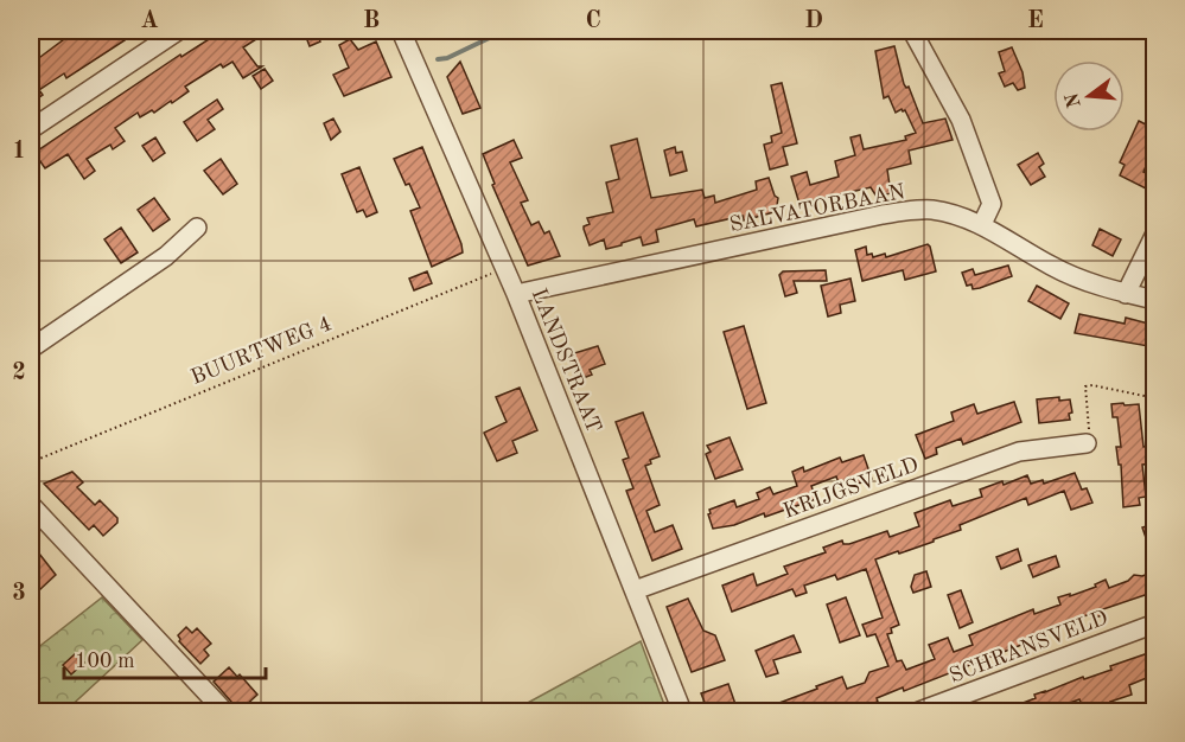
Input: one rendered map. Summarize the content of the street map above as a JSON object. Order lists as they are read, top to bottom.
{
  "streets": {
    "street": [
      "SALVATORBAAN",
      "LANDSTRAAT",
      "KRIJGSVELD",
      "SCHRANSVELD"
    ],
    "path": ["BUURTWEG 4"]
  },
  "crossings": [
    ["SALVATORBAAN", "LANDSTRAAT"],
    ["BUURTWEG 4", "LANDSTRAAT"],
    ["LANDSTRAAT", "KRIJGSVELD"]
  ],
  "scale_bar": "100 m",
  "north": "left",
  "grid": {
    "columns": [
      "A",
      "B",
      "C",
      "D",
      "E"
    ],
    "rows": ["1", "2", "3"]
  }
}
